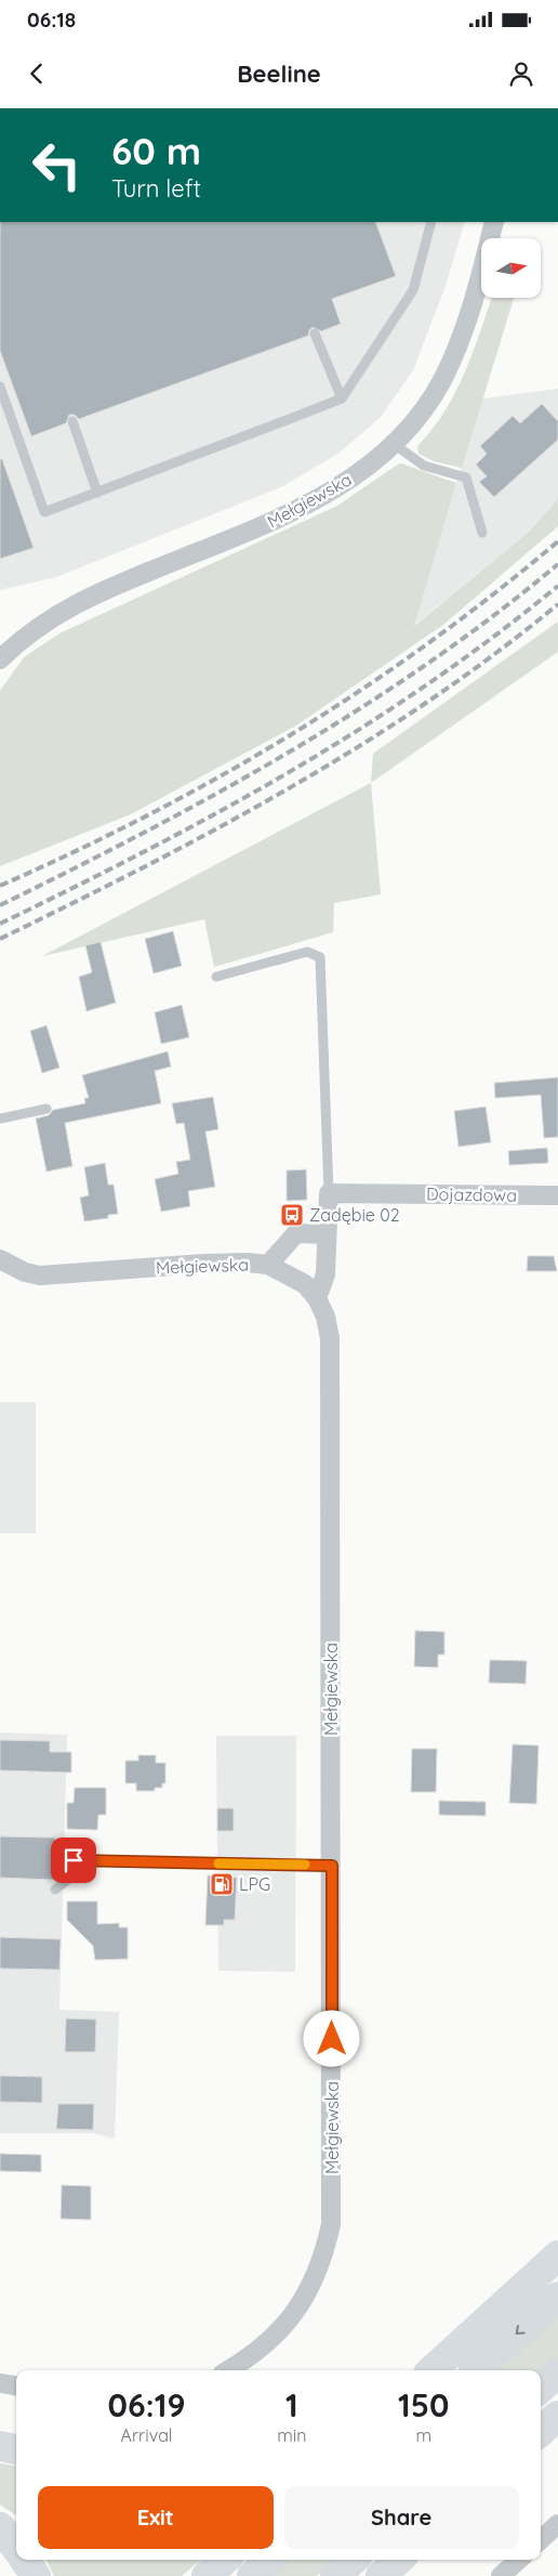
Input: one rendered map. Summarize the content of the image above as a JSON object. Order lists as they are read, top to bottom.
{
  "streets": {
    "street": ["Mełgiewska", "Dojazdowa"]
  },
  "places": {
    "bus stop": ["Zadębie 02"],
    "fuel station": ["LPG"]
  },
  "north": "right",
  "page": {
    "status": "06:18",
    "header": "Beeline",
    "turn": ["60 m", "Turn left"],
    "eta": [
      "06:19",
      "Arrival",
      "1",
      "min",
      "150",
      "m"
    ],
    "buttons": ["Exit", "Share"]
  }
}
